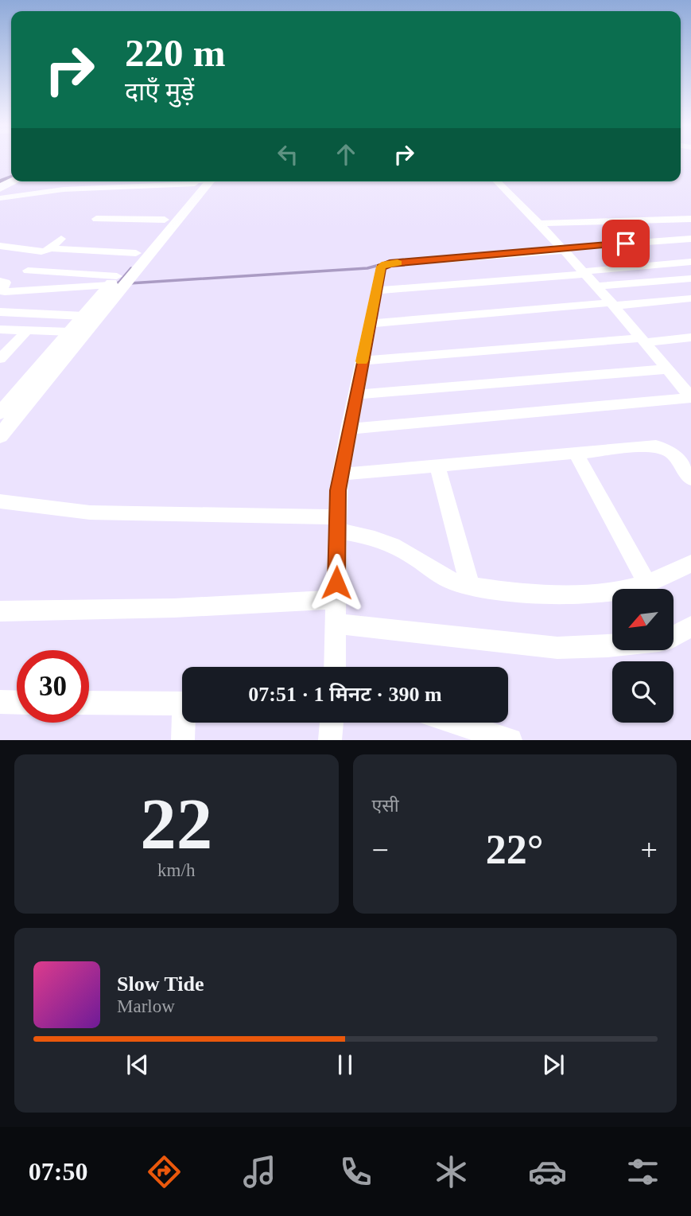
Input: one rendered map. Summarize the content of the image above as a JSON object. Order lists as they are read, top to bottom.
{
  "north": "bottom left",
  "page": {
    "turn": ["220 m", "दाएँ मुड़ें"],
    "limit": "30",
    "trip": "07:51 · 1 मिनट · 390 m",
    "tile": [
      ["22", "km/h"],
      "एसी"
    ],
    "heat": ["−", "22°", "+"],
    "song": ["Slow Tide", "Marlow"],
    "tabs": "07:50"
  }
}
